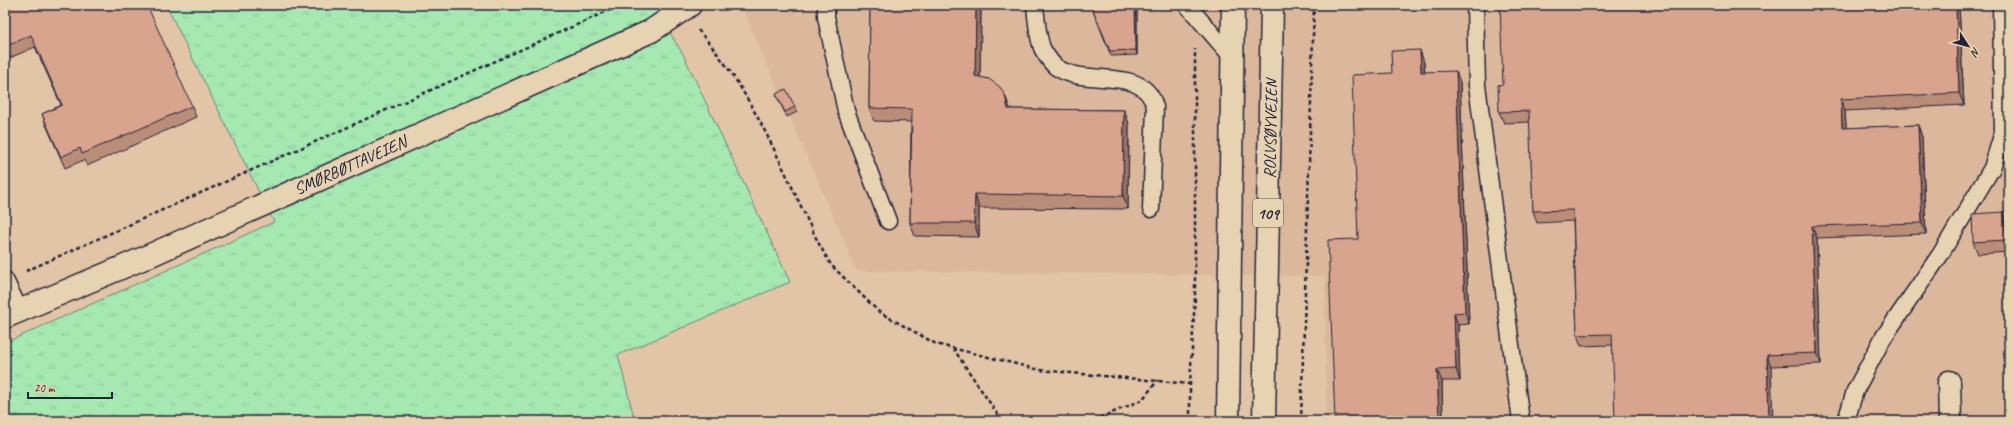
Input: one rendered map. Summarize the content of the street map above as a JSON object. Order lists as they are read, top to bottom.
{
  "streets": {
    "main road": ["ROLVSØYVEIEN", "SMØRBØTTAVEIEN", "109"]
  },
  "scale_bar": "20 m",
  "north": "bottom right"
}
